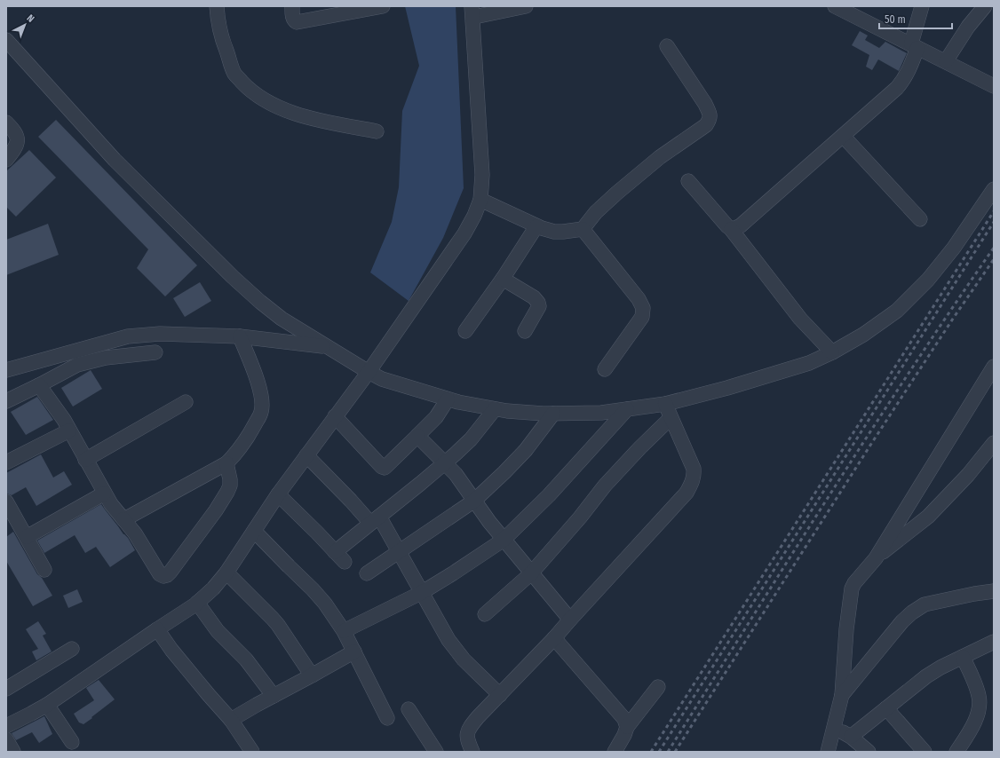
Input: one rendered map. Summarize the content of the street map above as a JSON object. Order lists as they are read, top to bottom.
{
  "scale_bar": "50 m",
  "north": "top right"
}
